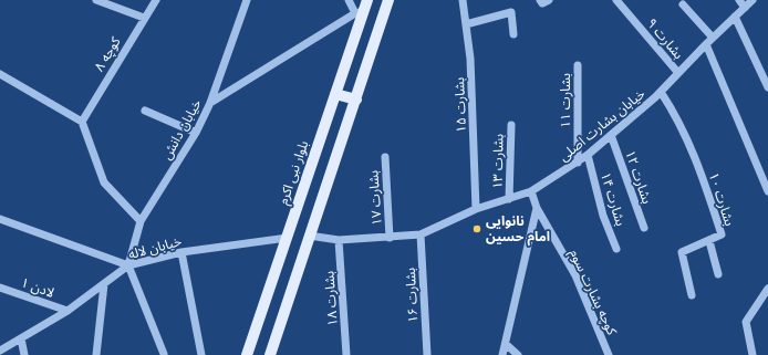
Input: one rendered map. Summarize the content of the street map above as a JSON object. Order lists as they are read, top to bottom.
{
  "streets": {
    "main road": ["بلوار نبی اکرم"],
    "street": [
      "بشارت ۹",
      "کوچه ۸",
      "بشارت ۱۱",
      "بشارت ۱۵",
      "خیابان بشارت اصلی",
      "خیابان دانش",
      "بشارت ۱۳",
      "بشارت ۱۲",
      "بشارت ۱۷",
      "بشارت ۱۴",
      "بشارت ۱۰",
      "خیابان لاله",
      "لادن ۱",
      "کوچه بشارت سوم",
      "بشارت ۱۶",
      "بشارت ۱۸"
    ]
  },
  "crossings": [
    ["بشارت ۹", "خیابان بشارت اصلی"],
    ["بشارت ۱۱", "خیابان بشارت اصلی"],
    ["بشارت ۱۵", "خیابان بشارت اصلی"],
    ["خیابان بشارت اصلی", "بشارت ۱۳"],
    ["خیابان بشارت اصلی", "بشارت ۱۲"],
    ["خیابان بشارت اصلی", "بشارت ۱۷"],
    ["خیابان بشارت اصلی", "بشارت ۱۴"],
    ["خیابان بشارت اصلی", "بشارت ۱۰"],
    ["خیابان بشارت اصلی", "کوچه بشارت سوم"],
    ["خیابان بشارت اصلی", "بشارت ۱۶"],
    ["خیابان بشارت اصلی", "بشارت ۱۸"],
    ["خیابان دانش", "خیابان لاله"],
    ["بلوار نبی اکرم", "خیابان لاله"],
    ["خیابان لاله", "لادن ۱"]
  ],
  "places": ["نانوایی امام حسین"]
}
